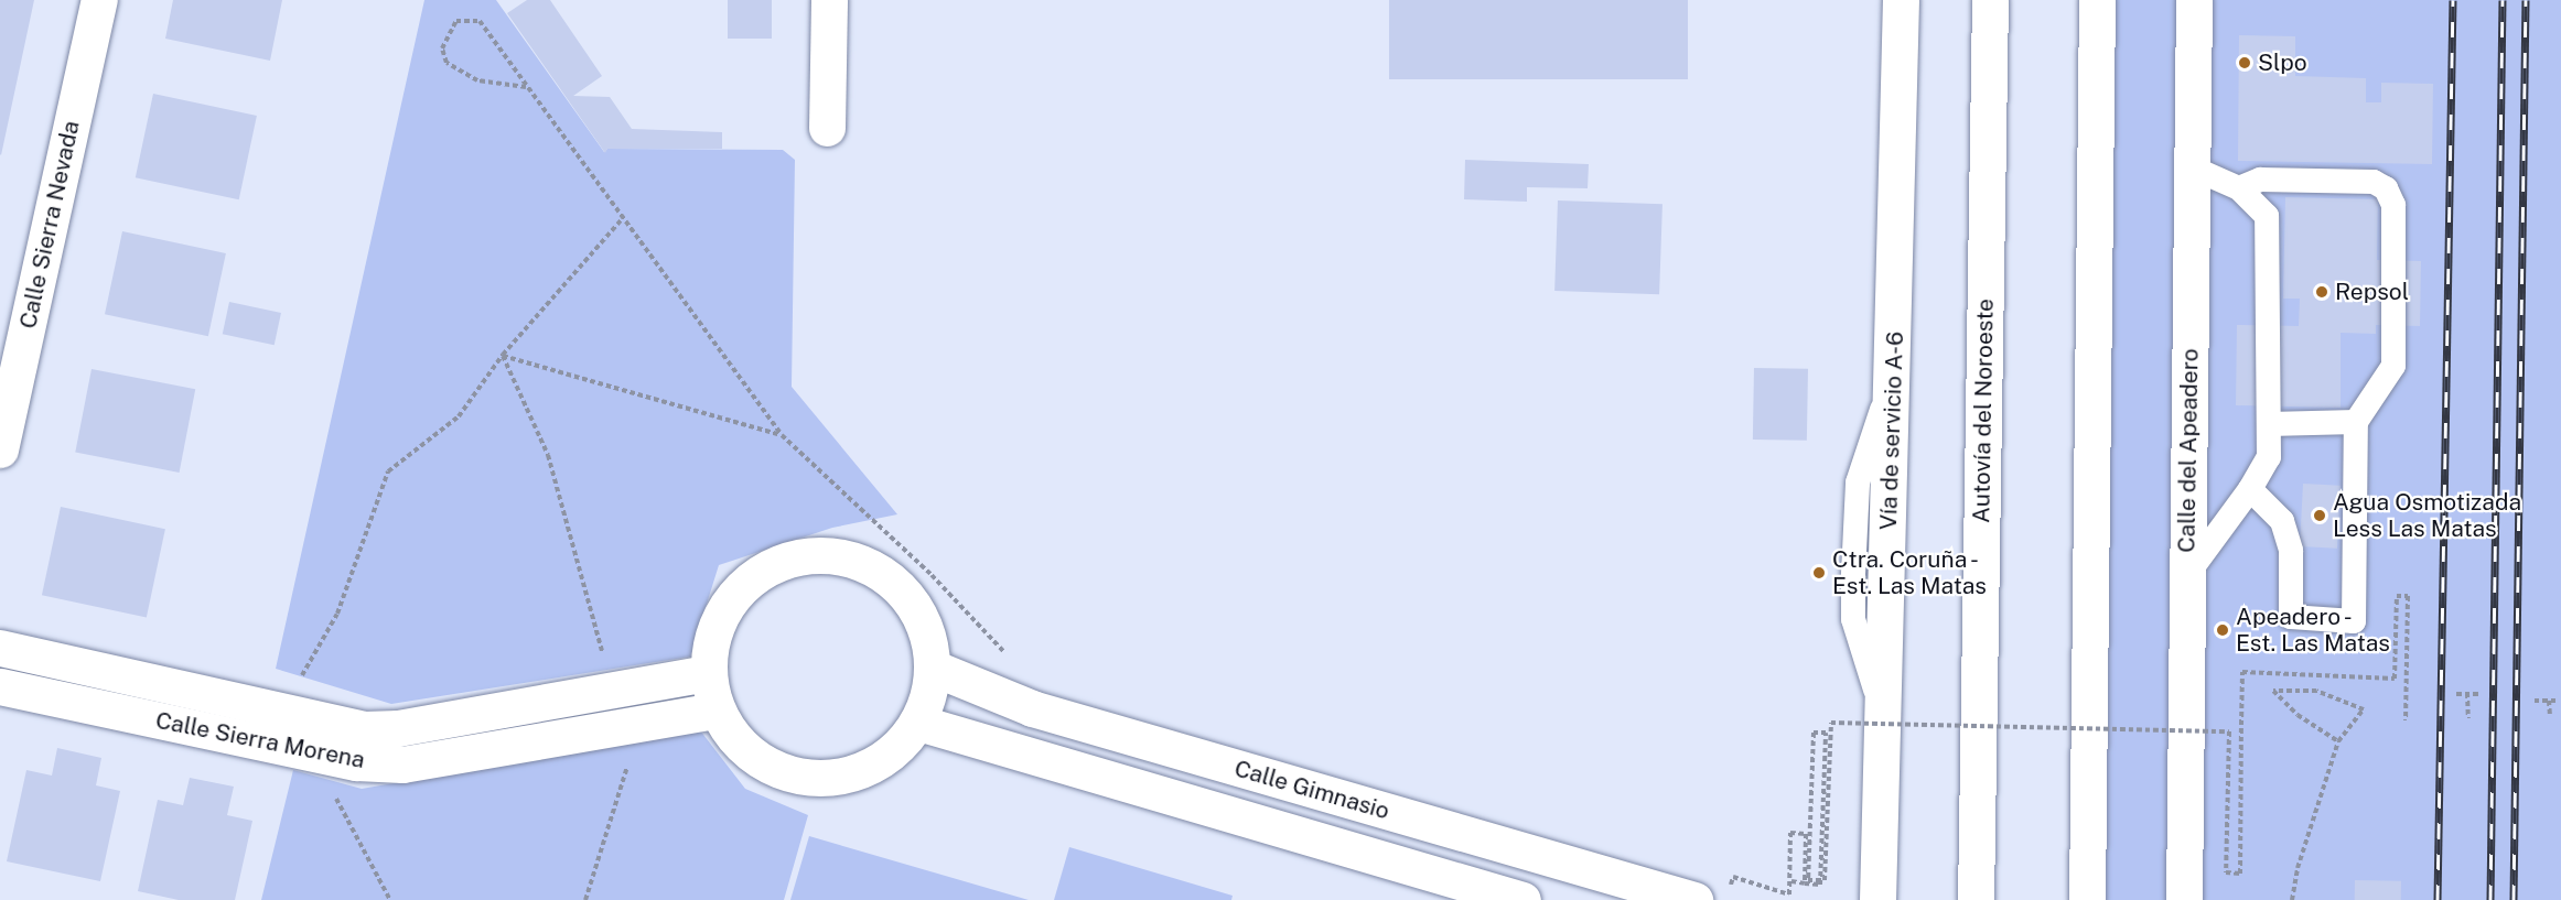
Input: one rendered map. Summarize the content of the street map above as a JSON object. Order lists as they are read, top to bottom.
{
  "streets": {
    "main road": [
      "Calle Sierra Nevada",
      "Autovía del Noroeste",
      "Vía de servicio A-6",
      "Calle del Apeadero",
      "Calle Sierra Morena",
      "Calle Gimnasio"
    ]
  },
  "crossings": [
    ["Calle Sierra Morena", "Calle Gimnasio"]
  ],
  "places": [
    "Slpo",
    "Repsol",
    "Agua Osmotizada Less Las Matas",
    "Ctra. Coruña - Est. Las Matas",
    "Apeadero - Est. Las Matas"
  ]
}
